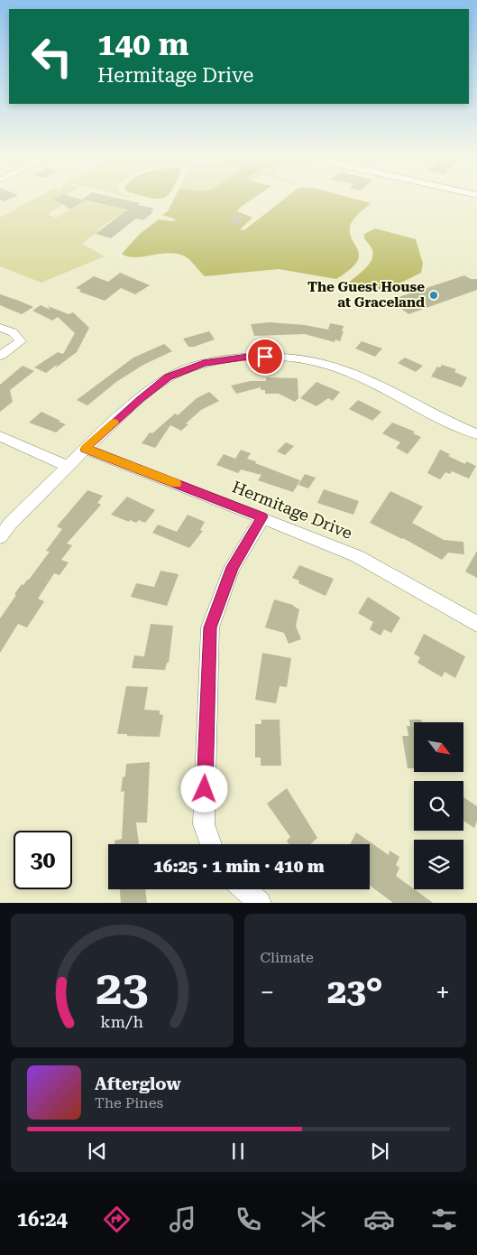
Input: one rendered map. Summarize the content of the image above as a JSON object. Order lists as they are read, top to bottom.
{
  "streets": {
    "street": ["Hermitage Drive"]
  },
  "places": ["The Guest House at Graceland"],
  "north": "bottom right",
  "page": {
    "turn": ["140 m", "Hermitage Drive"],
    "limit": "30",
    "trip": "16:25 · 1 min · 410 m",
    "tile": "Climate",
    "heat": ["−", "23°", "+"],
    "song": ["Afterglow", "The Pines"],
    "tabs": "16:24",
    "gauge": ["23", "km/h"]
  }
}
